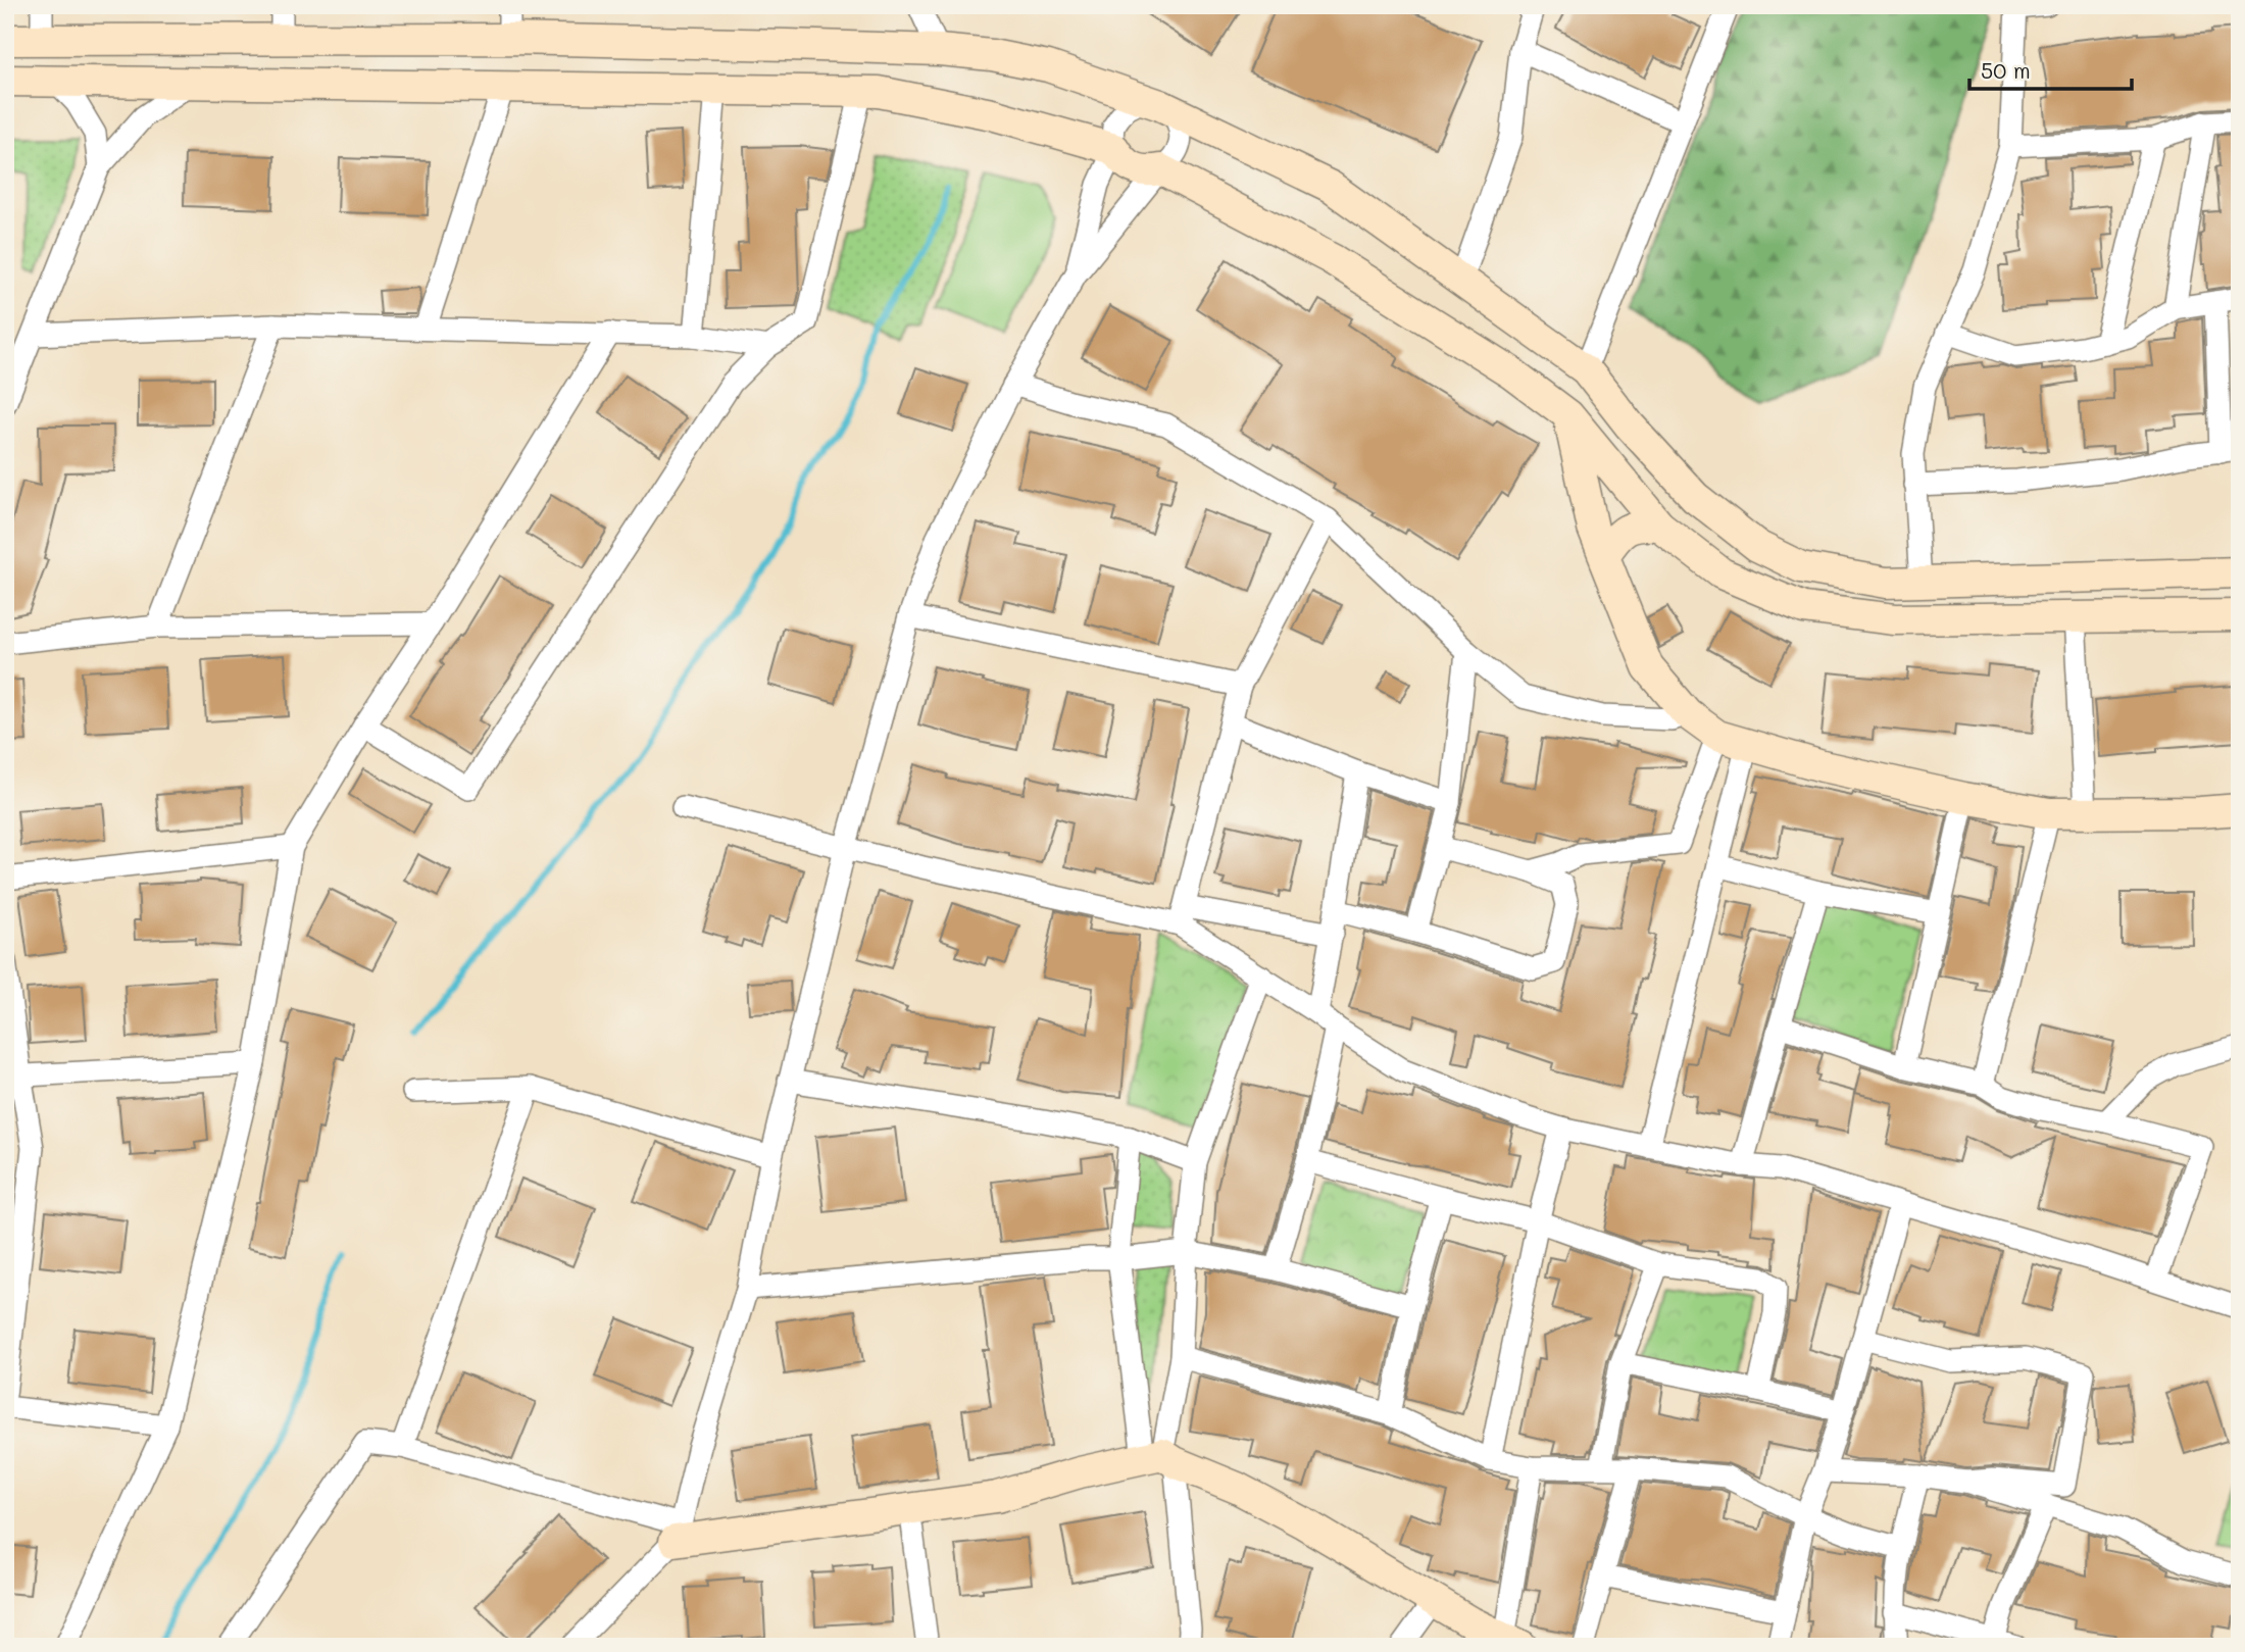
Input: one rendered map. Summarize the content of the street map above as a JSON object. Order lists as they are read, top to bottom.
{
  "scale_bar": "50 m"
}
